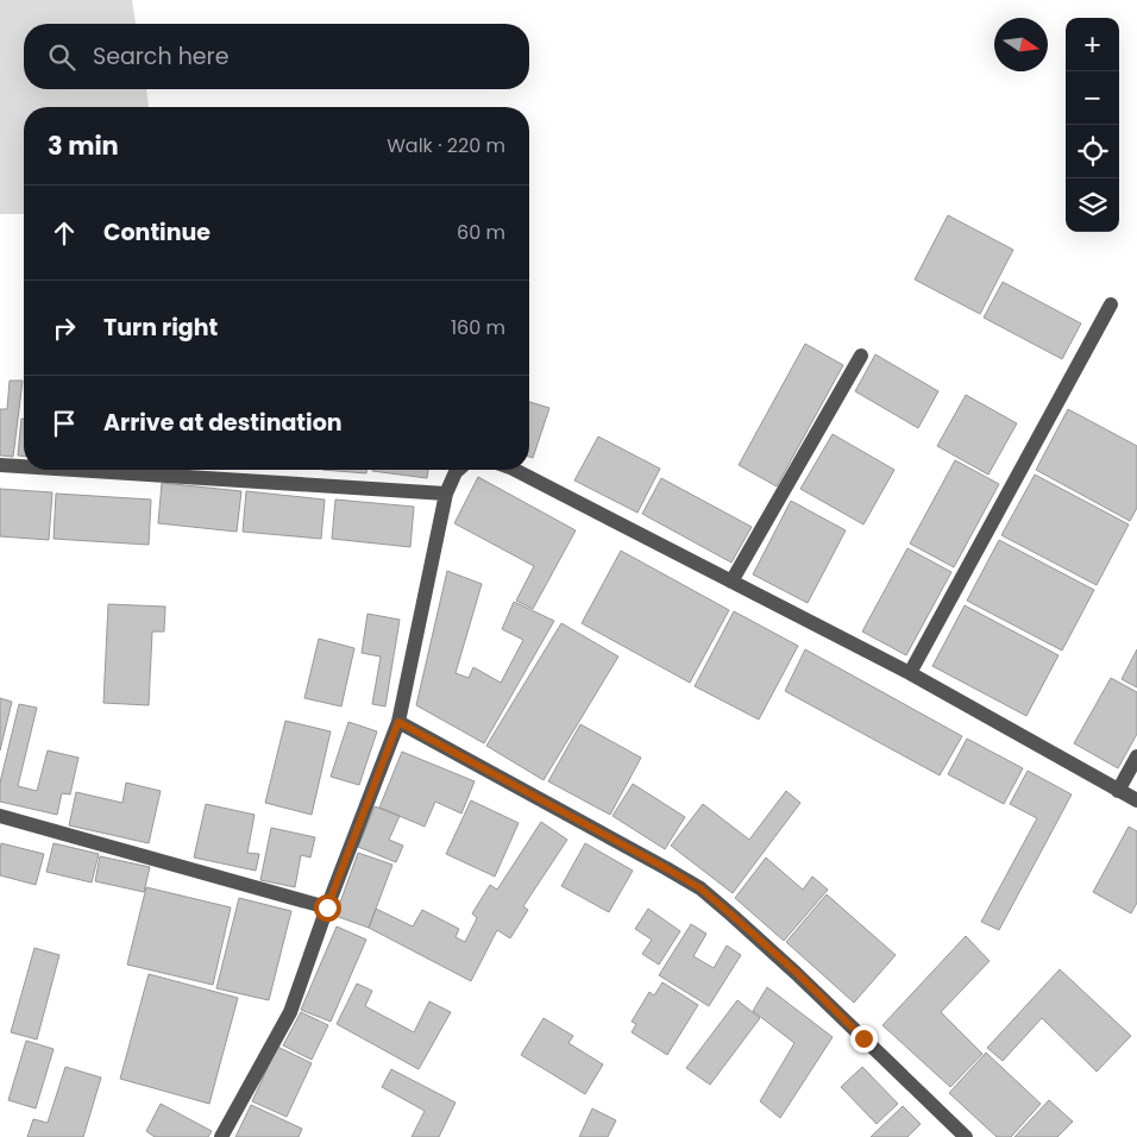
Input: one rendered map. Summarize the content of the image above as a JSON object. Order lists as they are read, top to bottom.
{
  "north": "right",
  "page": {
    "map_buttons": ["+", "−"],
    "search": "Search here",
    "heading": ["3 min", "Walk · 220 m"],
    "list": [
      ["Continue", "60 m"],
      ["Turn right", "160 m"],
      "Arrive at destination"
    ]
  }
}
